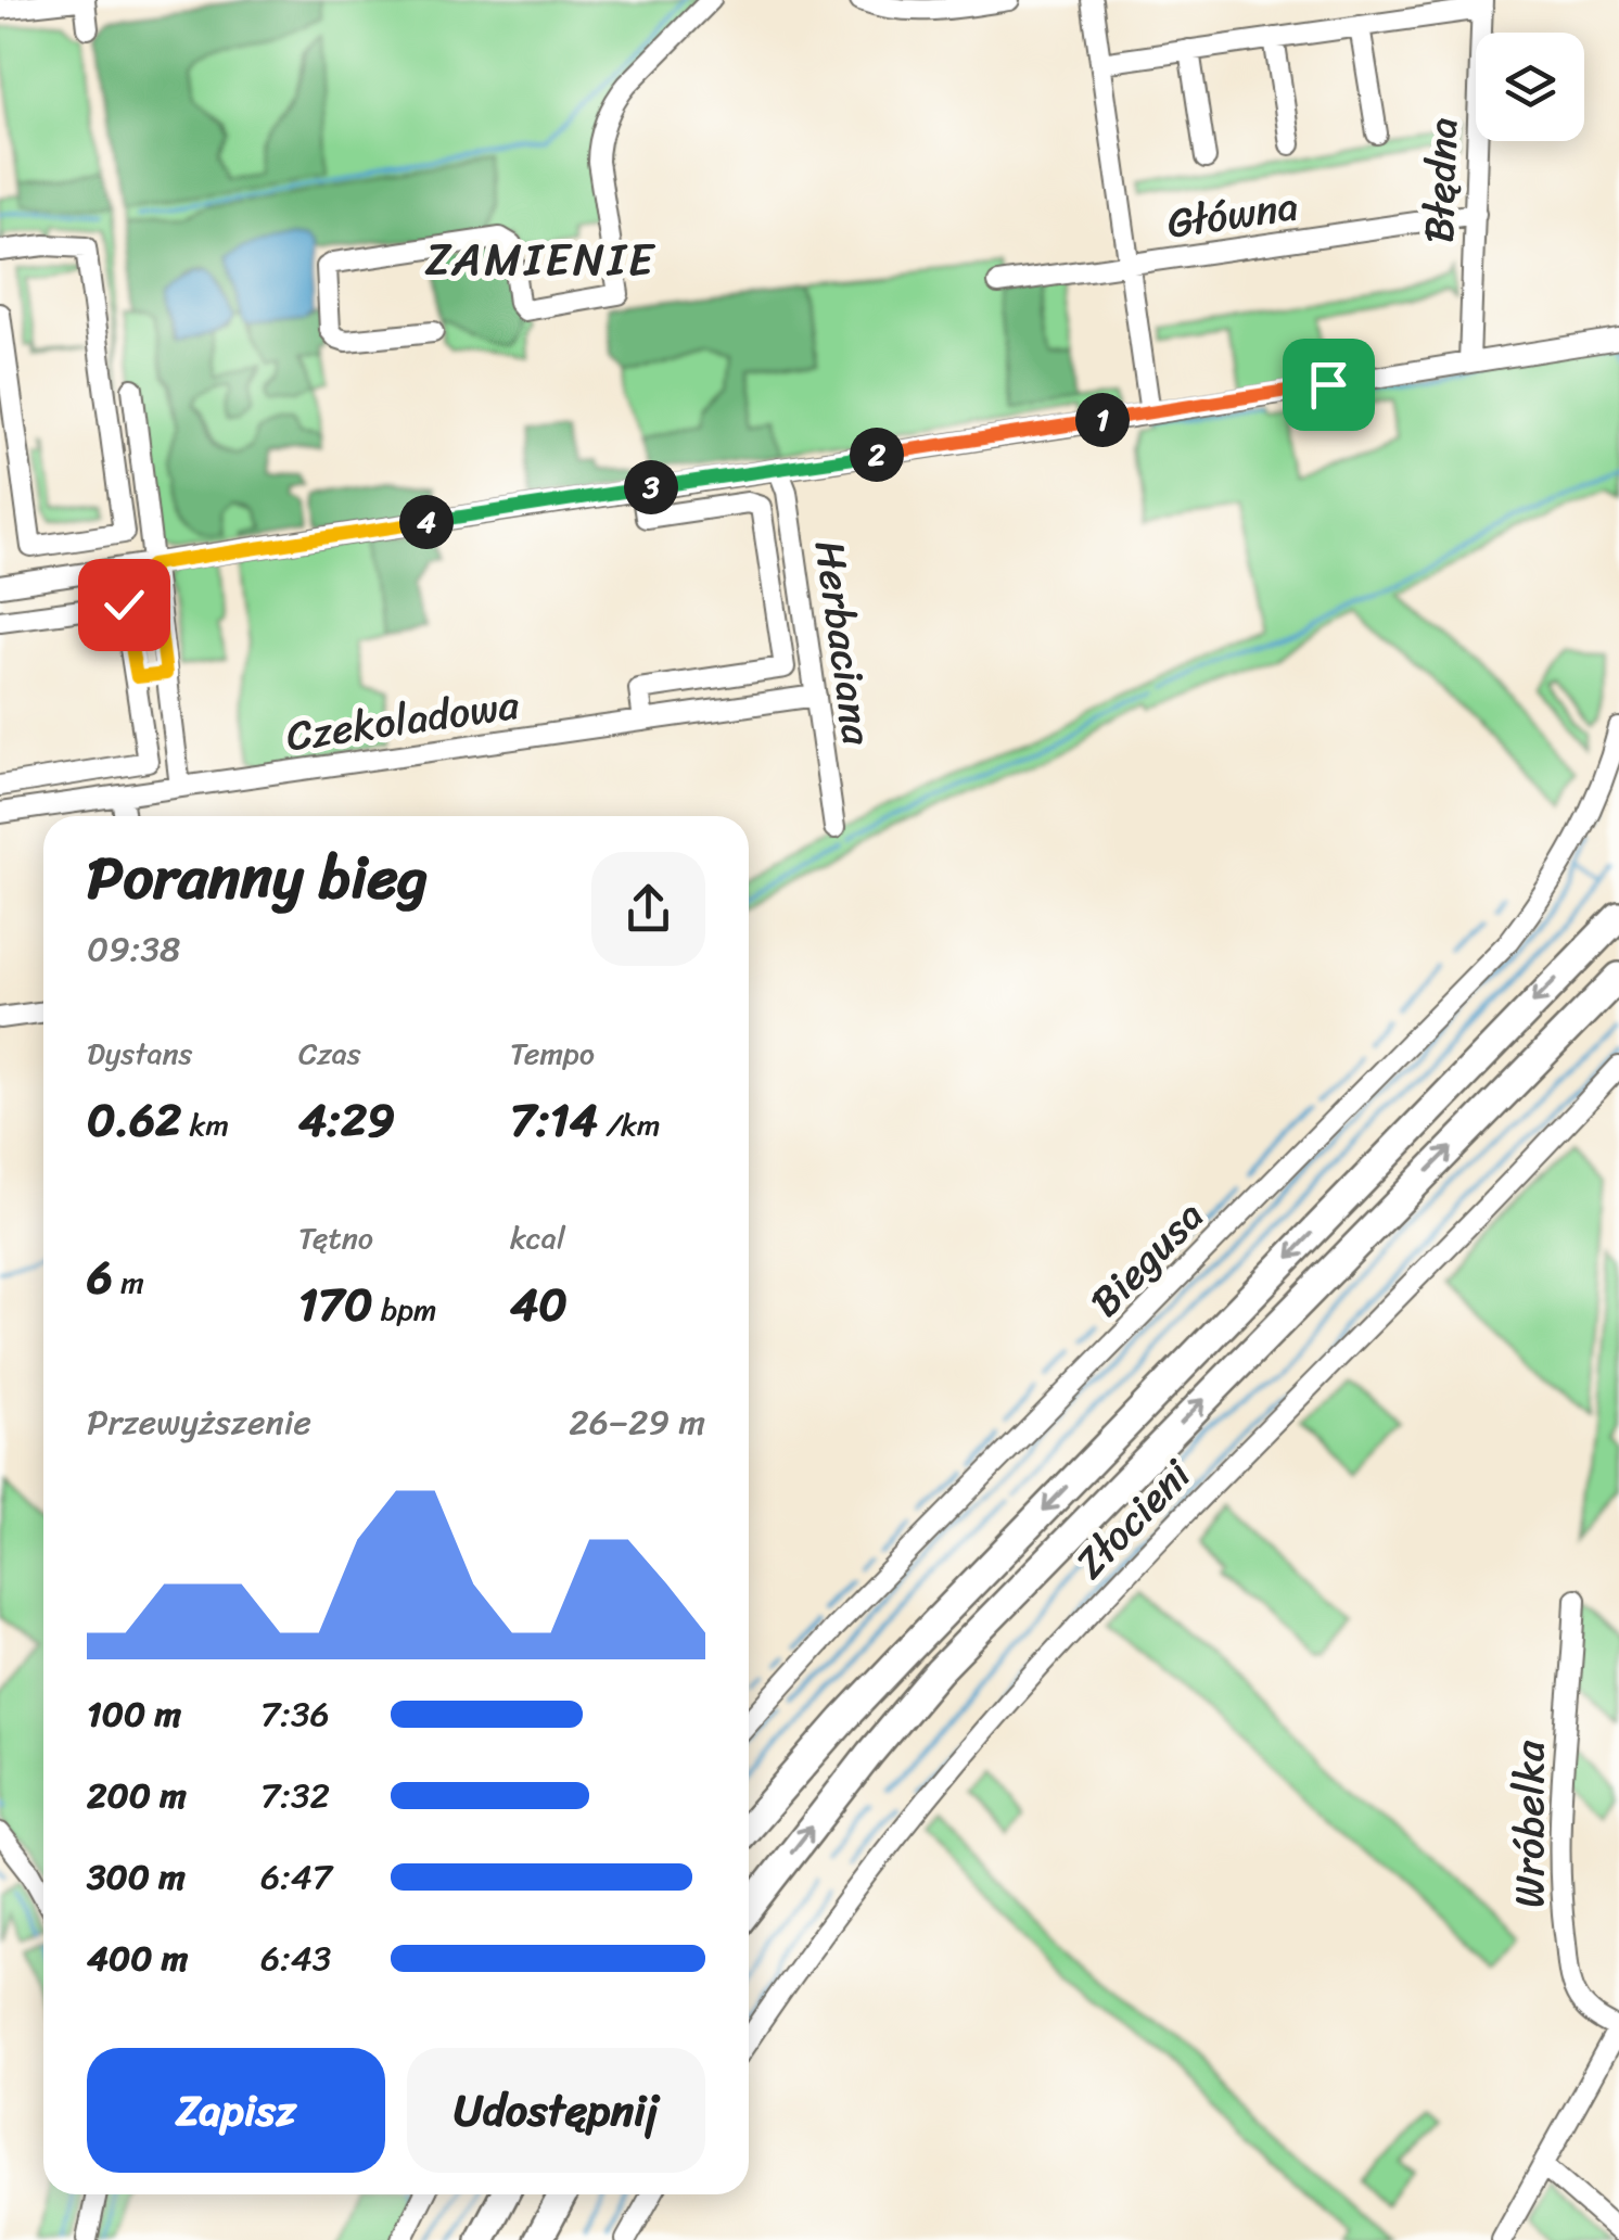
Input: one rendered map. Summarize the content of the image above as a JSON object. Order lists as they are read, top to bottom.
{
  "streets": {
    "street": [
      "Błędna",
      "Główna",
      "Herbaciana",
      "Czekoladowa",
      "Biegusa",
      "Złocieni",
      "Wróbelka"
    ]
  },
  "crossings": [
    ["Błędna", "Główna"],
    ["Herbaciana", "Czekoladowa"]
  ],
  "districts": ["ZAMIENIE"],
  "page": {
    "pins": [
      "1",
      "2",
      "3",
      "4"
    ],
    "heading": ["Poranny bieg", "09:38"],
    "stats": [
      ["Dystans", "0.62 km"],
      ["Czas", "4:29"],
      ["Tempo", "7:14 /km"],
      ["6 m"],
      ["Tętno", "170 bpm"],
      ["kcal", "40"]
    ],
    "chart": ["Przewyższenie", "26–29 m"],
    "list": [
      {
        "name": "100 m",
        "note": "7:36"
      },
      {
        "name": "200 m",
        "note": "7:32"
      },
      {
        "name": "300 m",
        "note": "6:47"
      },
      {
        "name": "400 m",
        "note": "6:43"
      }
    ],
    "buttons": ["Zapisz", "Udostępnij"]
  }
}
